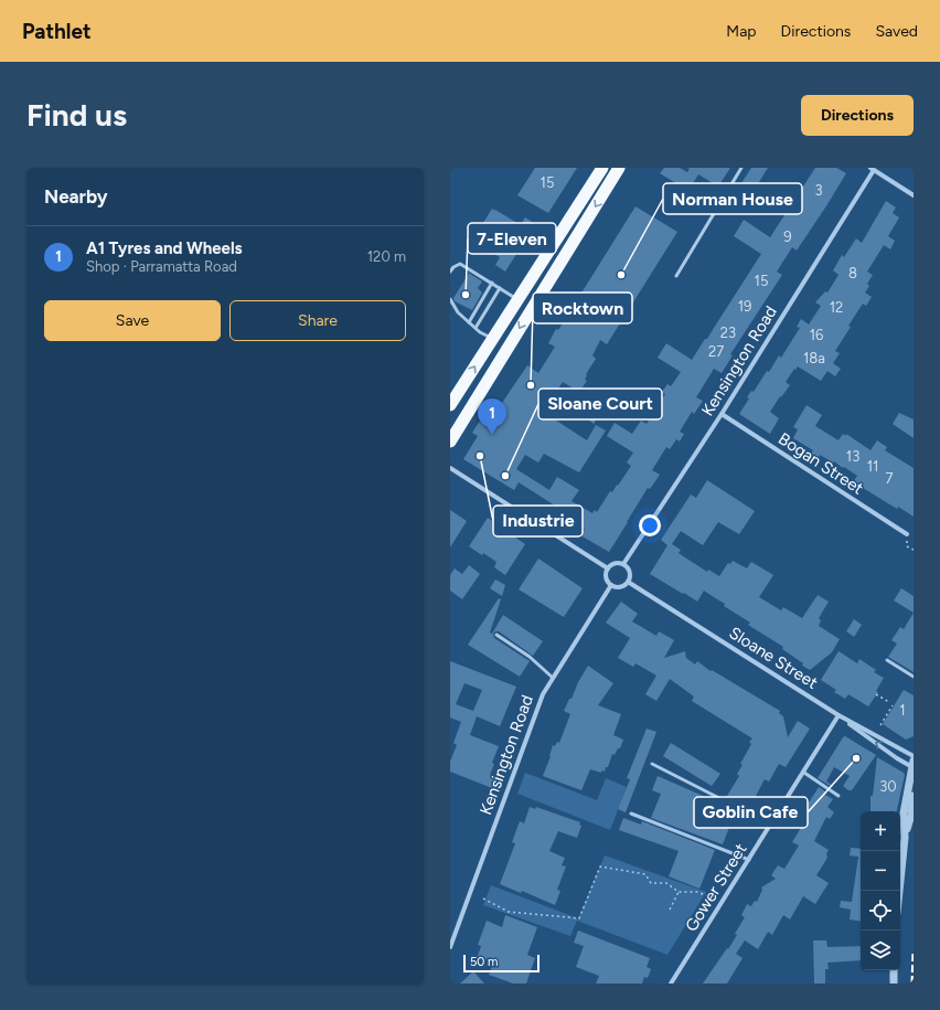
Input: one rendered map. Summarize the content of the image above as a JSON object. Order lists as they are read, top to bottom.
{
  "streets": {
    "street": [
      "Kensington Road",
      "Bogan Street",
      "Sloane Street",
      "Gower Street"
    ]
  },
  "crossings": [
    ["Kensington Road", "Bogan Street"],
    ["Kensington Road", "Sloane Street"],
    ["Sloane Street", "Gower Street"]
  ],
  "places": [
    "Norman House",
    "7-Eleven",
    "Rocktown",
    "Industrie",
    "Sloane Court",
    "Goblin Cafe"
  ],
  "house_numbers": [
    "15",
    "3",
    "9",
    "8",
    "15",
    "19",
    "12",
    "23",
    "16",
    "27",
    "18a",
    "13",
    "11",
    "7",
    "1",
    "30"
  ],
  "scale_bar": "50 m",
  "page": {
    "header": "Pathlet",
    "nav": ["Map", "Directions", "Saved"],
    "buttons": [
      "Directions",
      ["Save", "Share"]
    ],
    "title": "Find us",
    "heading": "Nearby",
    "list": [
      {
        "mark": "1",
        "name": "A1 Tyres and Wheels",
        "note": "Shop · Parramatta Road",
        "value": "120 m"
      }
    ],
    "pins": "1",
    "map_buttons": ["+", "−"],
    "scale": "50 m"
  }
}
